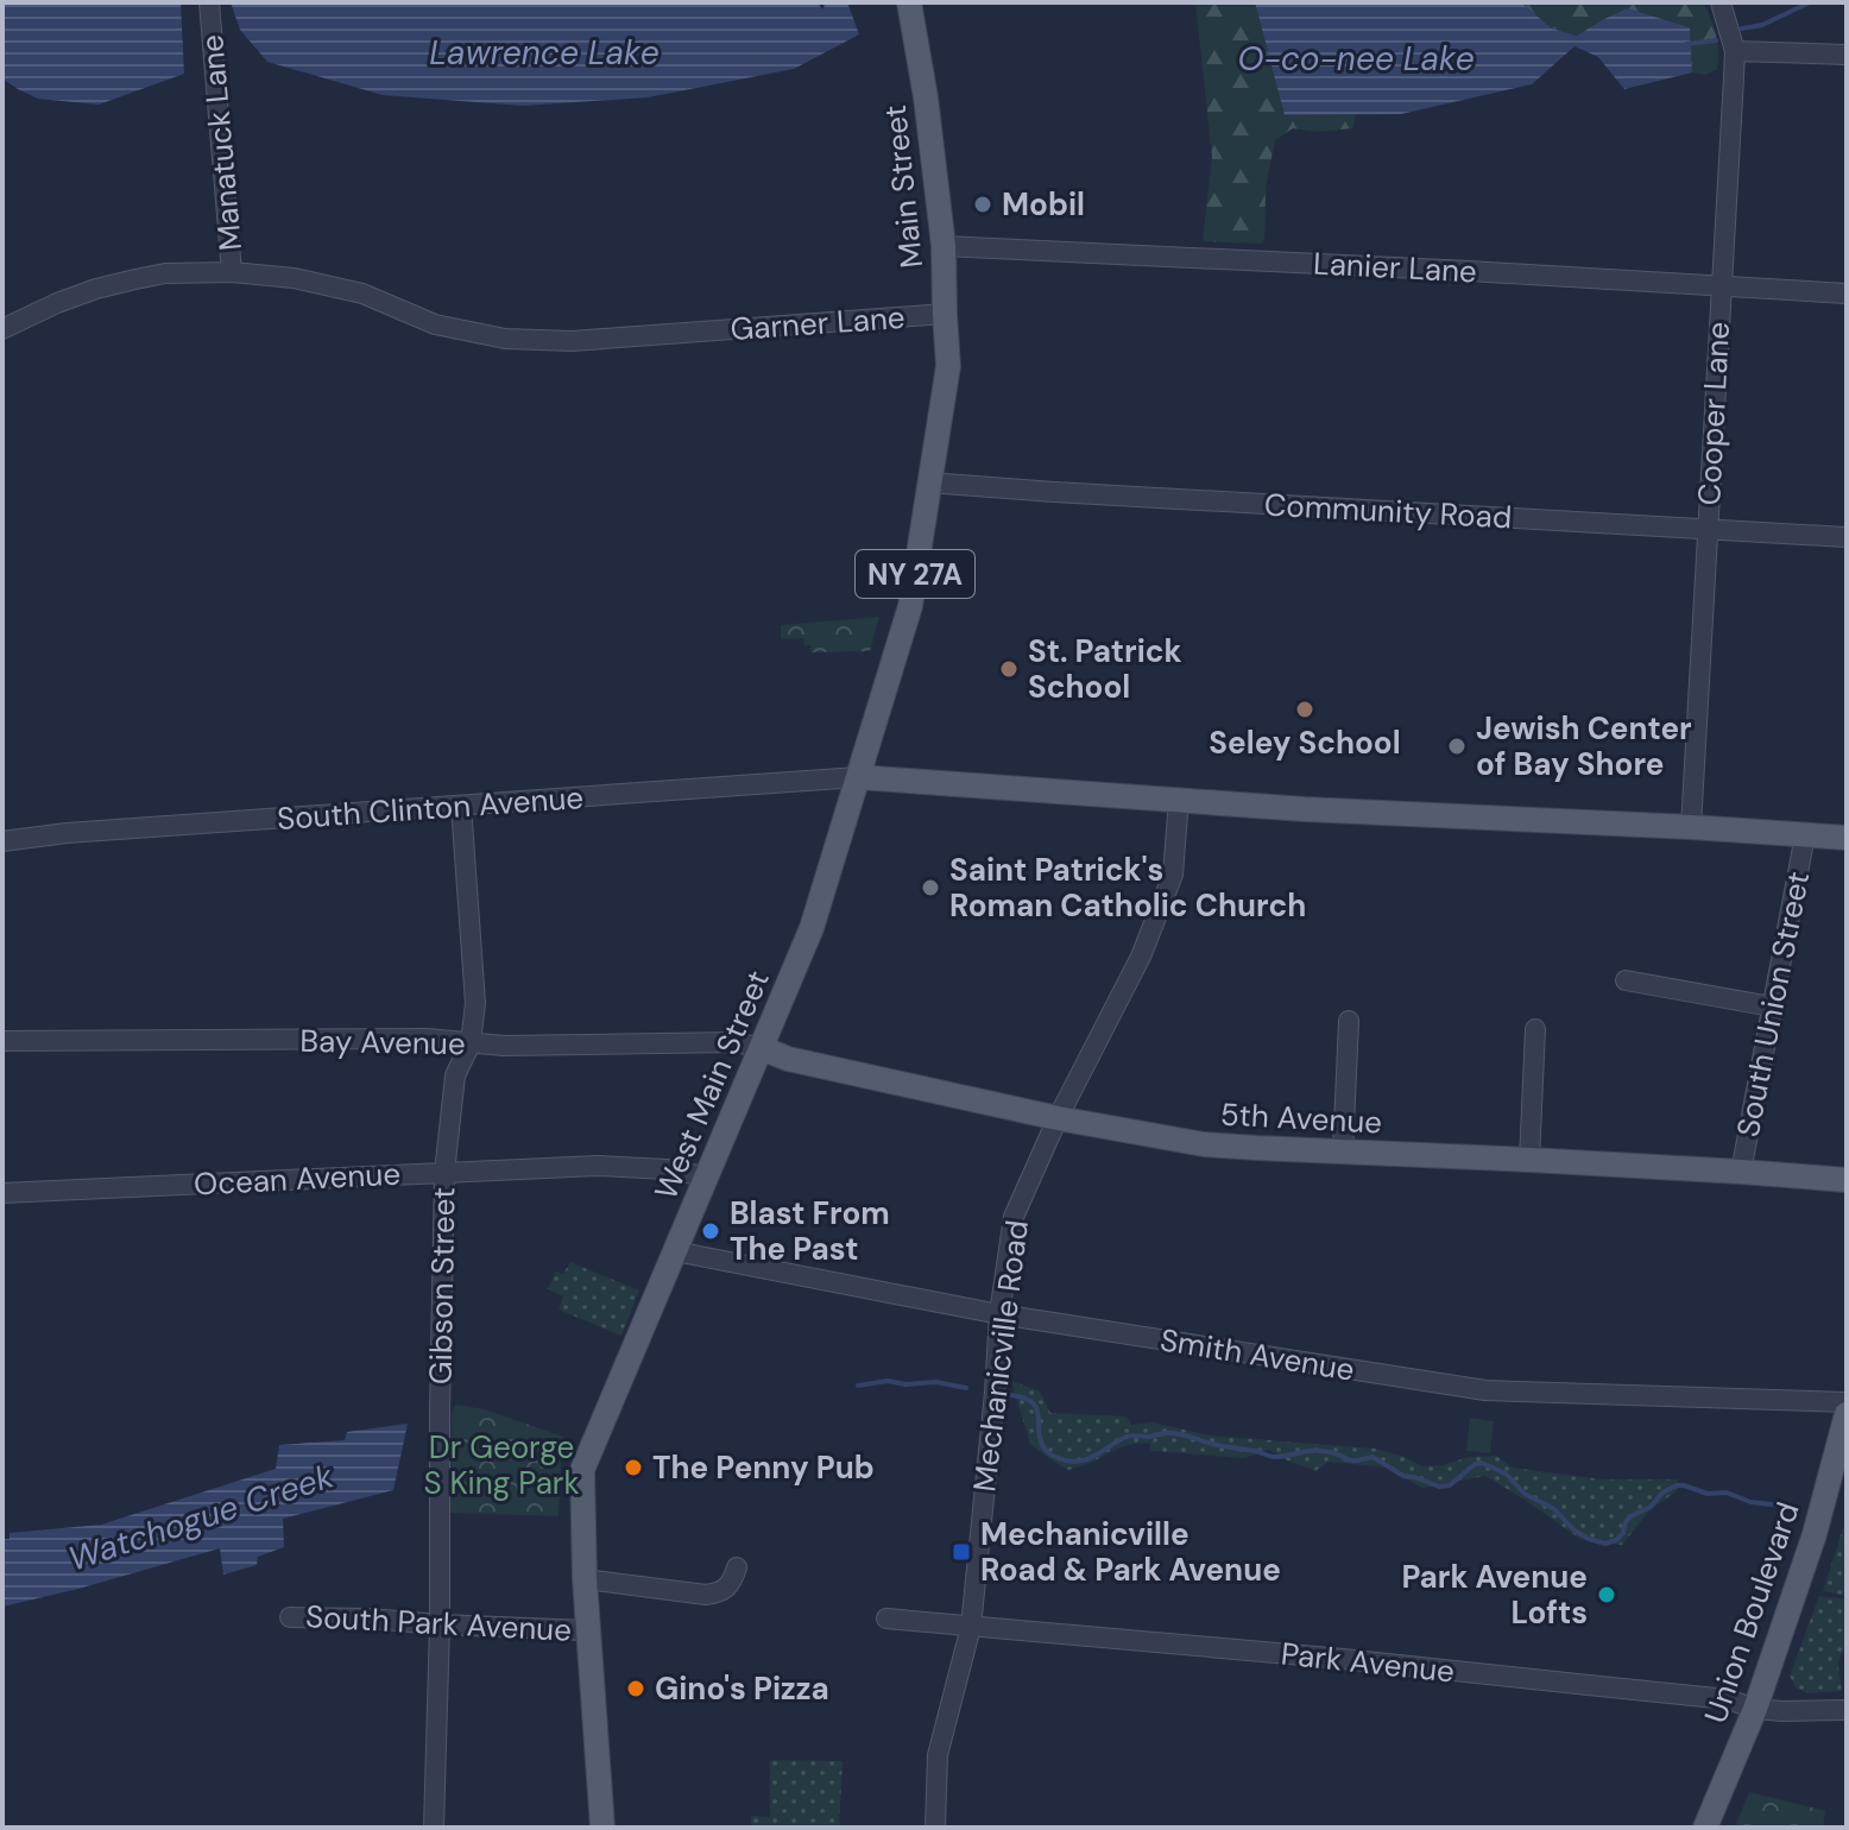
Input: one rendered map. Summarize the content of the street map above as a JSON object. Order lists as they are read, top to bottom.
{
  "streets": {
    "main road": [
      "Main Street",
      "NY 27A",
      "West Main Street",
      "5th Avenue",
      "Union Boulevard"
    ],
    "street": [
      "Manatuck Lane",
      "Lanier Lane",
      "Garner Lane",
      "Cooper Lane",
      "Community Road",
      "South Clinton Avenue",
      "South Union Street",
      "Bay Avenue",
      "Ocean Avenue",
      "Gibson Street",
      "Smith Avenue",
      "Mechanicville Road",
      "South Park Avenue",
      "Park Avenue"
    ]
  },
  "crossings": [
    ["Manatuck Lane", "Garner Lane"],
    ["Main Street", "Lanier Lane"],
    ["Main Street", "Garner Lane"],
    ["Main Street", "West Main Street"],
    ["Lanier Lane", "Cooper Lane"],
    ["Cooper Lane", "Community Road"],
    ["Community Road", "West Main Street"],
    ["South Clinton Avenue", "West Main Street"],
    ["South Clinton Avenue", "Gibson Street"],
    ["South Union Street", "5th Avenue"],
    ["Bay Avenue", "West Main Street"],
    ["Bay Avenue", "5th Avenue"],
    ["Bay Avenue", "Gibson Street"],
    ["West Main Street", "5th Avenue"],
    ["West Main Street", "Ocean Avenue"],
    ["West Main Street", "Smith Avenue"],
    ["West Main Street", "South Park Avenue"],
    ["5th Avenue", "Mechanicville Road"],
    ["Ocean Avenue", "Gibson Street"],
    ["Gibson Street", "South Park Avenue"],
    ["Smith Avenue", "Mechanicville Road"],
    ["Mechanicville Road", "Park Avenue"],
    ["Union Boulevard", "Park Avenue"]
  ],
  "water": ["Lawrence Lake", "O-co-nee Lake", "Watchogue Creek"],
  "parks": ["Dr George S King Park"],
  "places": {
    "other": [
      "Mobil",
      "St. Patrick School",
      "Seley School",
      "Jewish Center of Bay Shore",
      "Saint Patrick's Roman Catholic Church",
      "Blast From The Past",
      "The Penny Pub",
      "Park Avenue Lofts",
      "Gino's Pizza"
    ],
    "transit": ["Mechanicville Road & Park Avenue"]
  }
}
